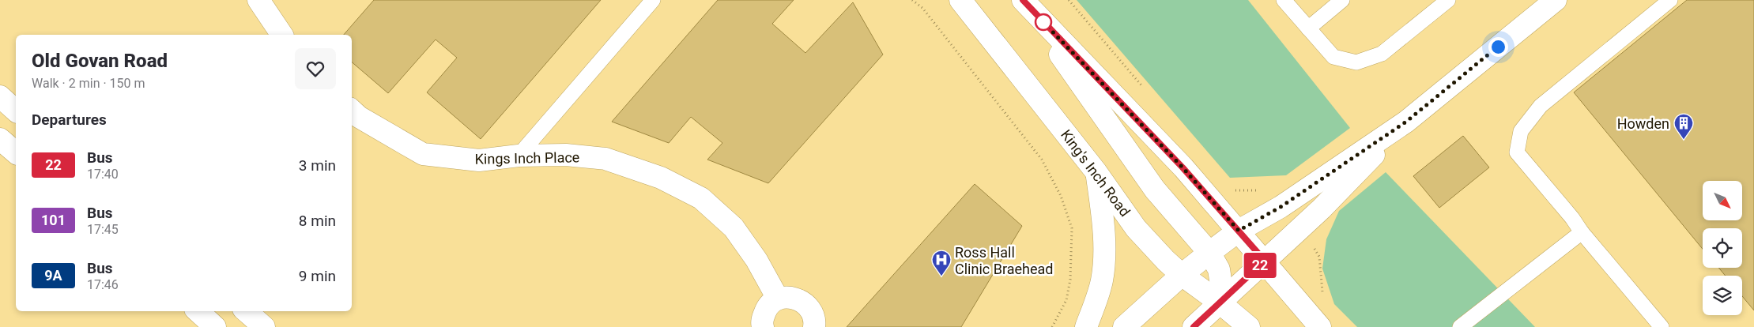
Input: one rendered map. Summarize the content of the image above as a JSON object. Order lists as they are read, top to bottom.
{
  "streets": {
    "main road": ["Kings Inch Place", "King's Inch Road"]
  },
  "places": {
    "building": ["Howden"],
    "hospital": ["Ross Hall Clinic Braehead"]
  },
  "lines": ["bus line 22"],
  "north": "bottom right",
  "page": {
    "on_map": "22",
    "heading": [
      ["Old Govan Road", "Walk · 2 min · 150 m"],
      "Departures"
    ],
    "list": [
      {
        "mark": "22",
        "name": "Bus",
        "note": "17:40",
        "value": "3 min"
      },
      {
        "mark": "101",
        "name": "Bus",
        "note": "17:45",
        "value": "8 min"
      },
      {
        "mark": "9A",
        "name": "Bus",
        "note": "17:46",
        "value": "9 min"
      }
    ]
  }
}
